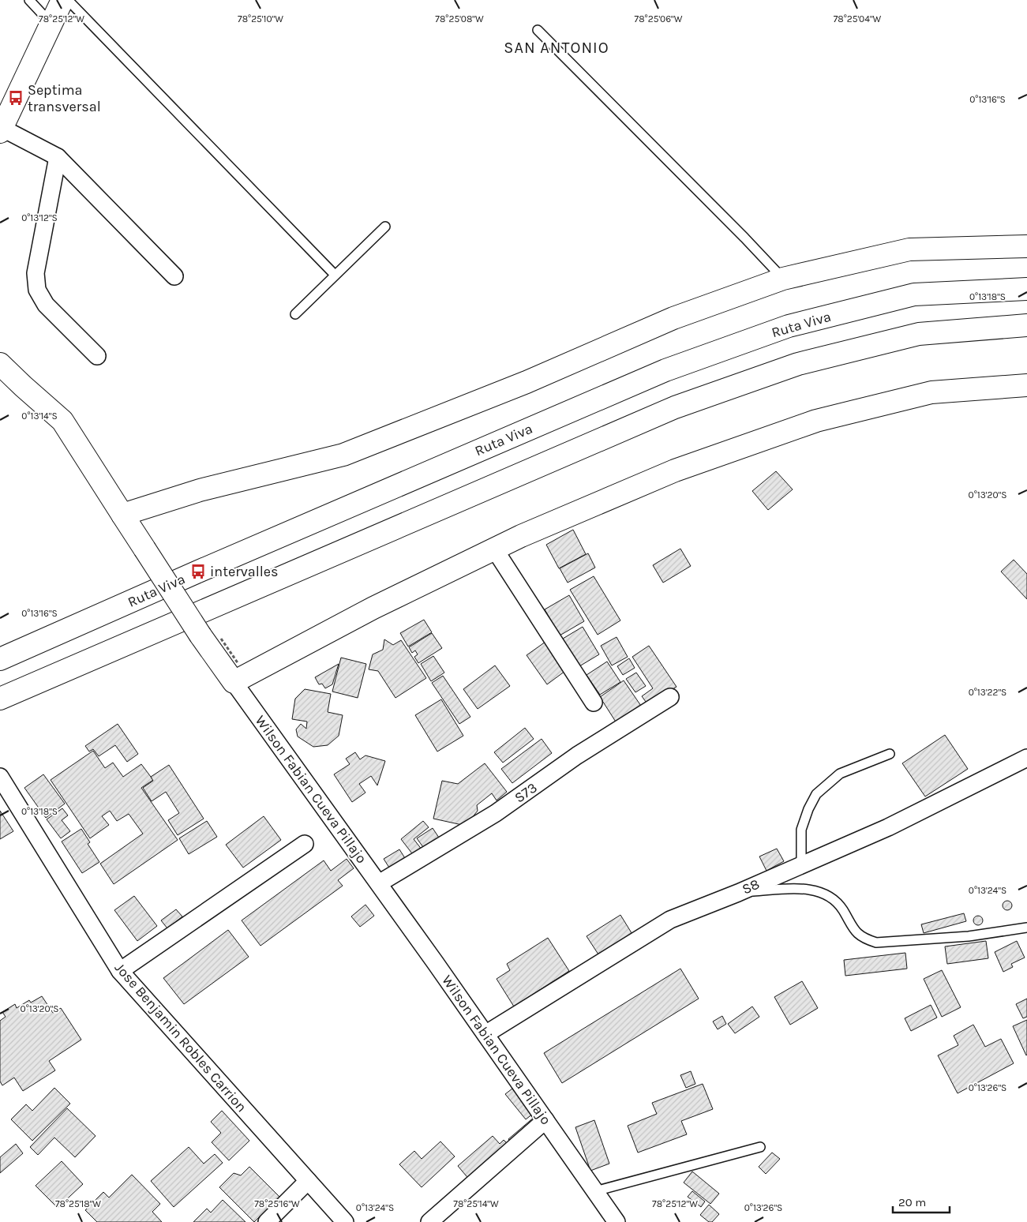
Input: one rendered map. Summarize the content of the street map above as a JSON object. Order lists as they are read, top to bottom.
{
  "streets": {
    "main road": ["Ruta Viva", "Wilson Fabian Cueva Pillajo"],
    "street": ["S73", "S8", "Jose Benjamin Robles Carrion"]
  },
  "crossings": [
    ["Wilson Fabian Cueva Pillajo", "S73"],
    ["Wilson Fabian Cueva Pillajo", "S8"]
  ],
  "districts": ["SAN ANTONIO"],
  "places": {
    "bus stop": ["Septima transversal", "intervalles"]
  },
  "scale_bar": "20 m",
  "coordinates": [
    "78°25'12\"W",
    "78°25'10\"W",
    "78°25'08\"W",
    "78°25'06\"W",
    "78°25'04\"W",
    "0°13'16\"S",
    "0°13'12\"S",
    "0°13'18\"S",
    "0°13'14\"S",
    "0°13'20\"S",
    "0°13'22\"S",
    "0°13'24\"S",
    "0°13'26\"S",
    "78°25'18\"W",
    "78°25'16\"W",
    "78°25'14\"W"
  ]
}
